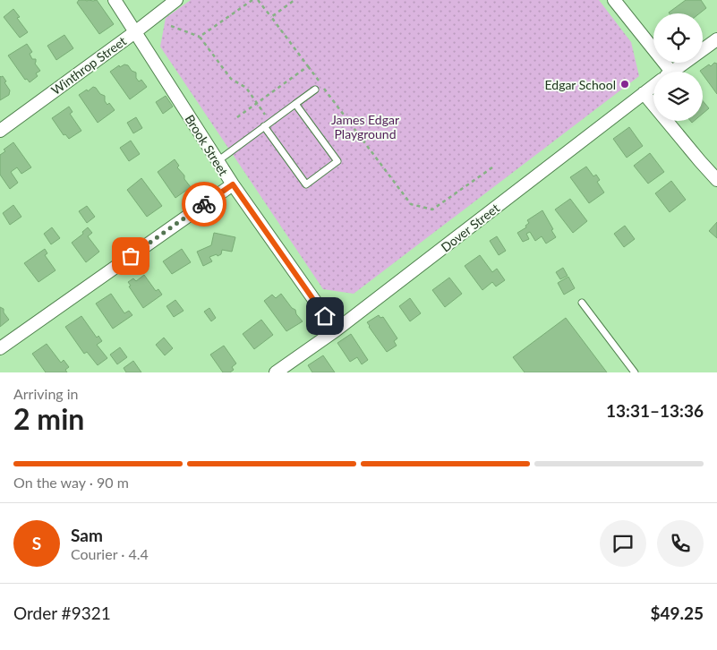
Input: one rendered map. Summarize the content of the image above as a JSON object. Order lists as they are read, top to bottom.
{
  "streets": {
    "street": ["Winthrop Street", "Brook Street", "Dover Street"]
  },
  "crossings": [
    ["Winthrop Street", "Brook Street"],
    ["Brook Street", "Dover Street"]
  ],
  "parks": ["James Edgar Playground"],
  "places": ["Edgar School"],
  "page": {
    "heading": ["2 min", "Arriving in", "13:31–13:36"],
    "panel": [
      "Sam",
      "Courier · 4.4",
      "Order #9321",
      "$49.25"
    ],
    "bar": "On the way · 90 m",
    "round": "S"
  }
}
